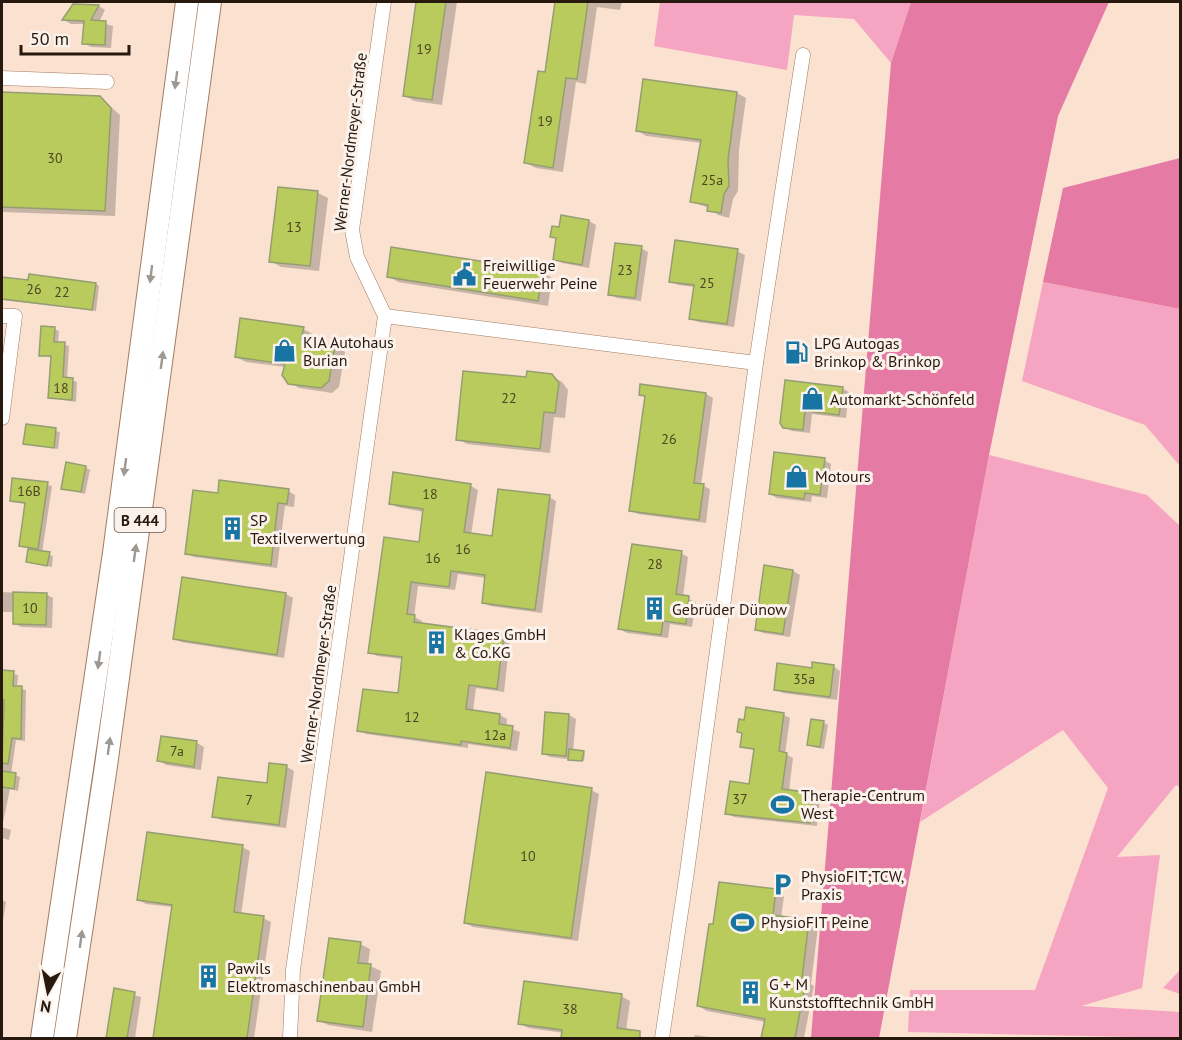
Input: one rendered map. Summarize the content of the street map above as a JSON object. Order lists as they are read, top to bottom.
{
  "streets": {
    "highway": ["B 444"],
    "street": ["Werner-Nordmeyer-Straße"]
  },
  "places": {
    "public building": ["Freiwillige Feuerwehr Peine"],
    "shop": ["KIA Autohaus Burian", "Automarkt-Schönfeld", "Motours"],
    "fuel station": ["LPG Autogas Brinkop & Brinkop"],
    "building": [
      "SP Textilverwertung",
      "Gebrüder Dünow",
      "Klages GmbH & Co.KG",
      "Pawils Elektromaschinenbau GmbH",
      "G + M Kunststofftechnik GmbH"
    ],
    "sports": ["Therapie-Centrum West", "PhysioFIT Peine"],
    "parking": ["PhysioFIT;TCW, Praxis"]
  },
  "house_numbers": [
    "19",
    "19",
    "30",
    "25a",
    "13",
    "23",
    "25",
    "26",
    "22",
    "18",
    "22",
    "26",
    "16B",
    "18",
    "16",
    "16",
    "28",
    "10",
    "35a",
    "12",
    "12a",
    "7a",
    "37",
    "7",
    "10",
    "38"
  ],
  "scale_bar": "50 m",
  "north": "bottom"
}
